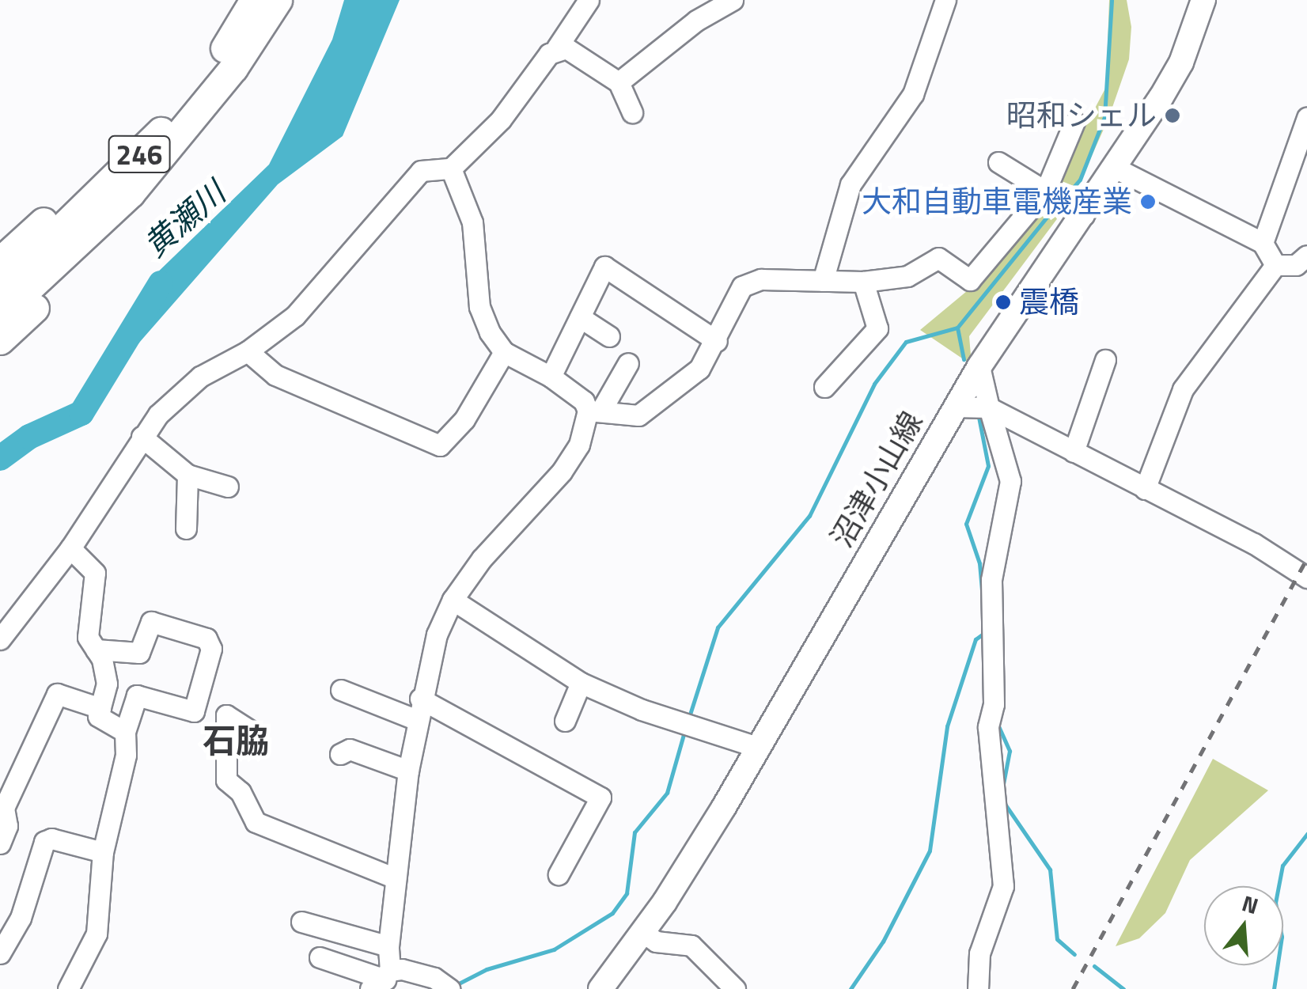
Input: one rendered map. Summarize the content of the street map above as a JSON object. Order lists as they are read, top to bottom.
{
  "streets": {
    "highway": ["246"],
    "main road": ["沼津小山線"]
  },
  "districts": ["石脇"],
  "water": ["黄瀬川"],
  "places": ["昭和シェル", "大和自動車電機産業", "震橋"],
  "north": "top"
}
